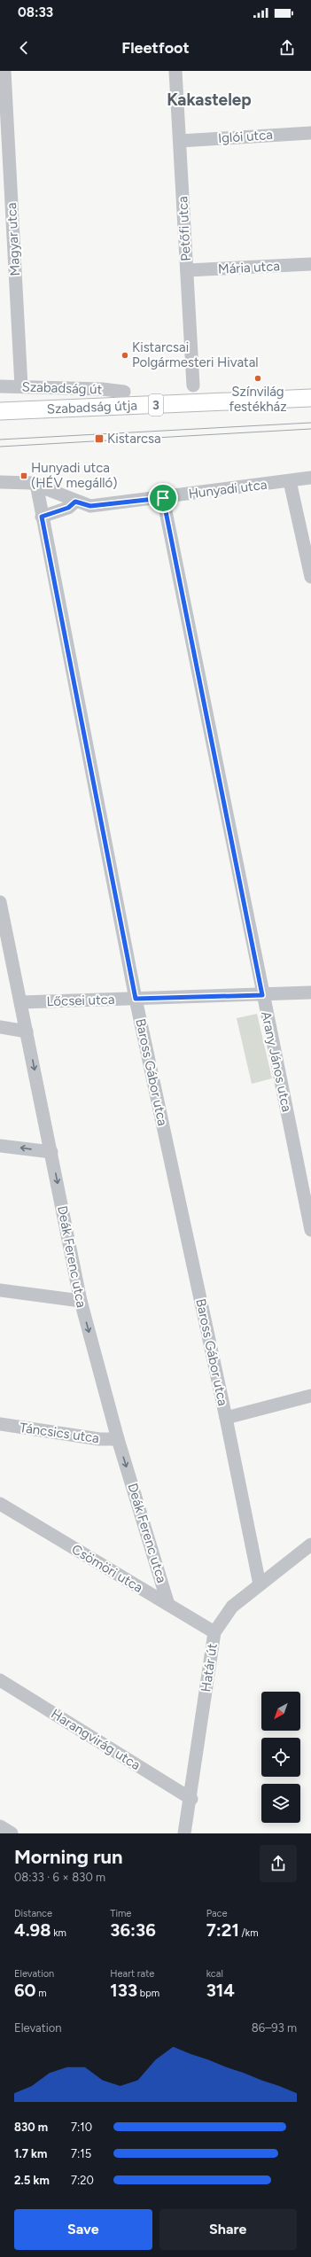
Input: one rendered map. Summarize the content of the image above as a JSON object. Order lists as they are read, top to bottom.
{
  "streets": {
    "main road": ["3", "Szabadság útja"],
    "street": [
      "Iglói utca",
      "Petőfi utca",
      "Magyar utca",
      "Mária utca",
      "Szabadság út",
      "Hunyadi utca",
      "Lőcsei utca",
      "Arany János utca",
      "Baross Gábor utca",
      "Deák Ferenc utca",
      "Táncsics utca",
      "Csömöri utca",
      "Határ út",
      "Harangvirág utca"
    ]
  },
  "crossings": [
    ["Iglói utca", "Petőfi utca"],
    ["Petőfi utca", "Mária utca"],
    ["Magyar utca", "Szabadság út"],
    ["Hunyadi utca", "Arany János utca"],
    ["Hunyadi utca", "Baross Gábor utca"],
    ["Lőcsei utca", "Arany János utca"],
    ["Lőcsei utca", "Baross Gábor utca"],
    ["Lőcsei utca", "Deák Ferenc utca"],
    ["Baross Gábor utca", "Határ út"],
    ["Deák Ferenc utca", "Táncsics utca"],
    ["Deák Ferenc utca", "Csömöri utca"],
    ["Csömöri utca", "Határ út"],
    ["Határ út", "Harangvirág utca"]
  ],
  "one_way": ["Deák Ferenc utca"],
  "districts": ["Kakastelep"],
  "places": {
    "other": ["Kistarcsai Polgármesteri Hivatal", "Színvilág festékház"],
    "transit": ["Kistarcsa", "Hunyadi utca (HÉV megálló)"]
  },
  "north": "bottom left",
  "page": {
    "status": "08:33",
    "header": "Fleetfoot",
    "heading": ["Morning run", "08:33 · 6 × 830 m"],
    "stats": [
      ["Distance", "4.98 km"],
      ["Time", "36:36"],
      ["Pace", "7:21 /km"],
      ["Elevation", "60 m"],
      ["Heart rate", "133 bpm"],
      ["kcal", "314"]
    ],
    "chart": ["Elevation", "86–93 m"],
    "list": [
      {
        "name": "830 m",
        "note": "7:10"
      },
      {
        "name": "1.7 km",
        "note": "7:15"
      },
      {
        "name": "2.5 km",
        "note": "7:20"
      }
    ],
    "buttons": ["Save", "Share"]
  }
}
